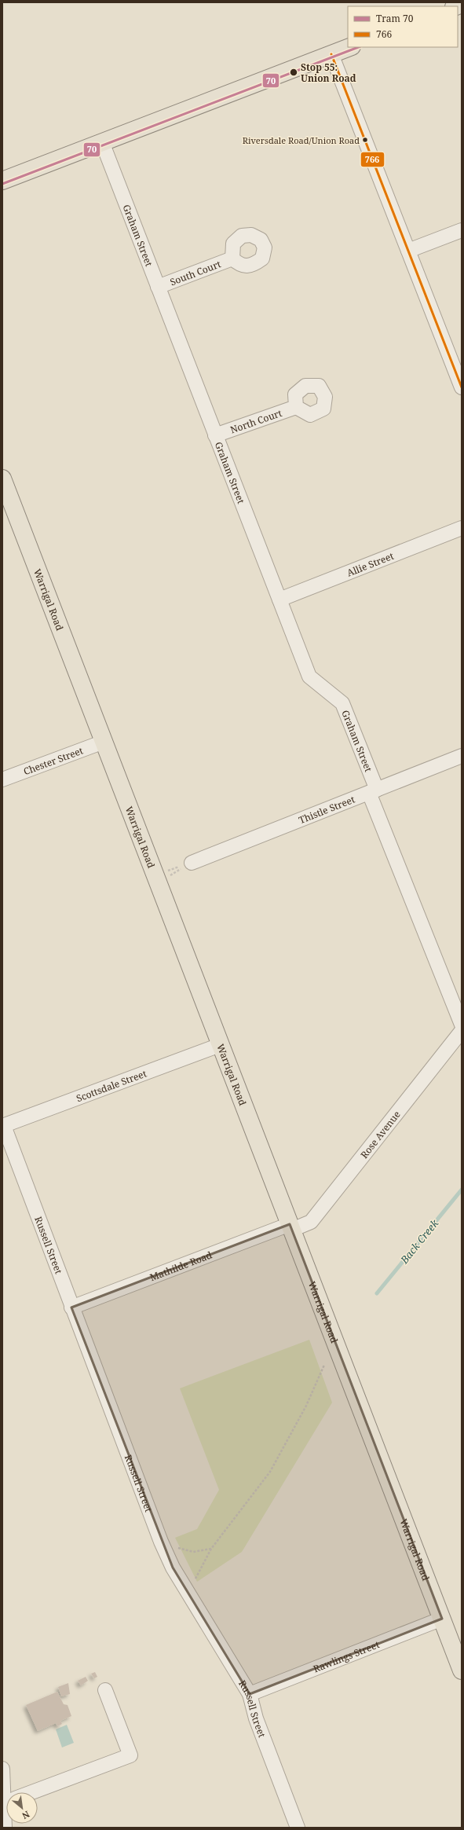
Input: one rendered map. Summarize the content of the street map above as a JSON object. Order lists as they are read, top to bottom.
{
  "streets": {
    "main road": ["Warrigal Road"],
    "street": [
      "Graham Street",
      "South Court",
      "North Court",
      "Allie Street",
      "Chester Street",
      "Thistle Street",
      "Scottsdale Street",
      "Rose Avenue",
      "Russell Street",
      "Mathilde Road",
      "Rawlings Street"
    ]
  },
  "crossings": [
    ["Graham Street", "South Court"],
    ["Graham Street", "North Court"],
    ["Graham Street", "Allie Street"],
    ["Graham Street", "Thistle Street"],
    ["Warrigal Road", "Chester Street"],
    ["Warrigal Road", "Scottsdale Street"],
    ["Warrigal Road", "Rose Avenue"],
    ["Warrigal Road", "Mathilde Road"],
    ["Warrigal Road", "Rawlings Street"],
    ["Scottsdale Street", "Russell Street"],
    ["Rose Avenue", "Mathilde Road"],
    ["Russell Street", "Mathilde Road"],
    ["Russell Street", "Rawlings Street"]
  ],
  "water": ["Back Creek"],
  "places": ["Stop 55: Union Road", "Riversdale Road/Union Road"],
  "lines": ["tram line 70", "transit line 766"],
  "legend": ["Tram 70", "766"],
  "north": "bottom right"
}
